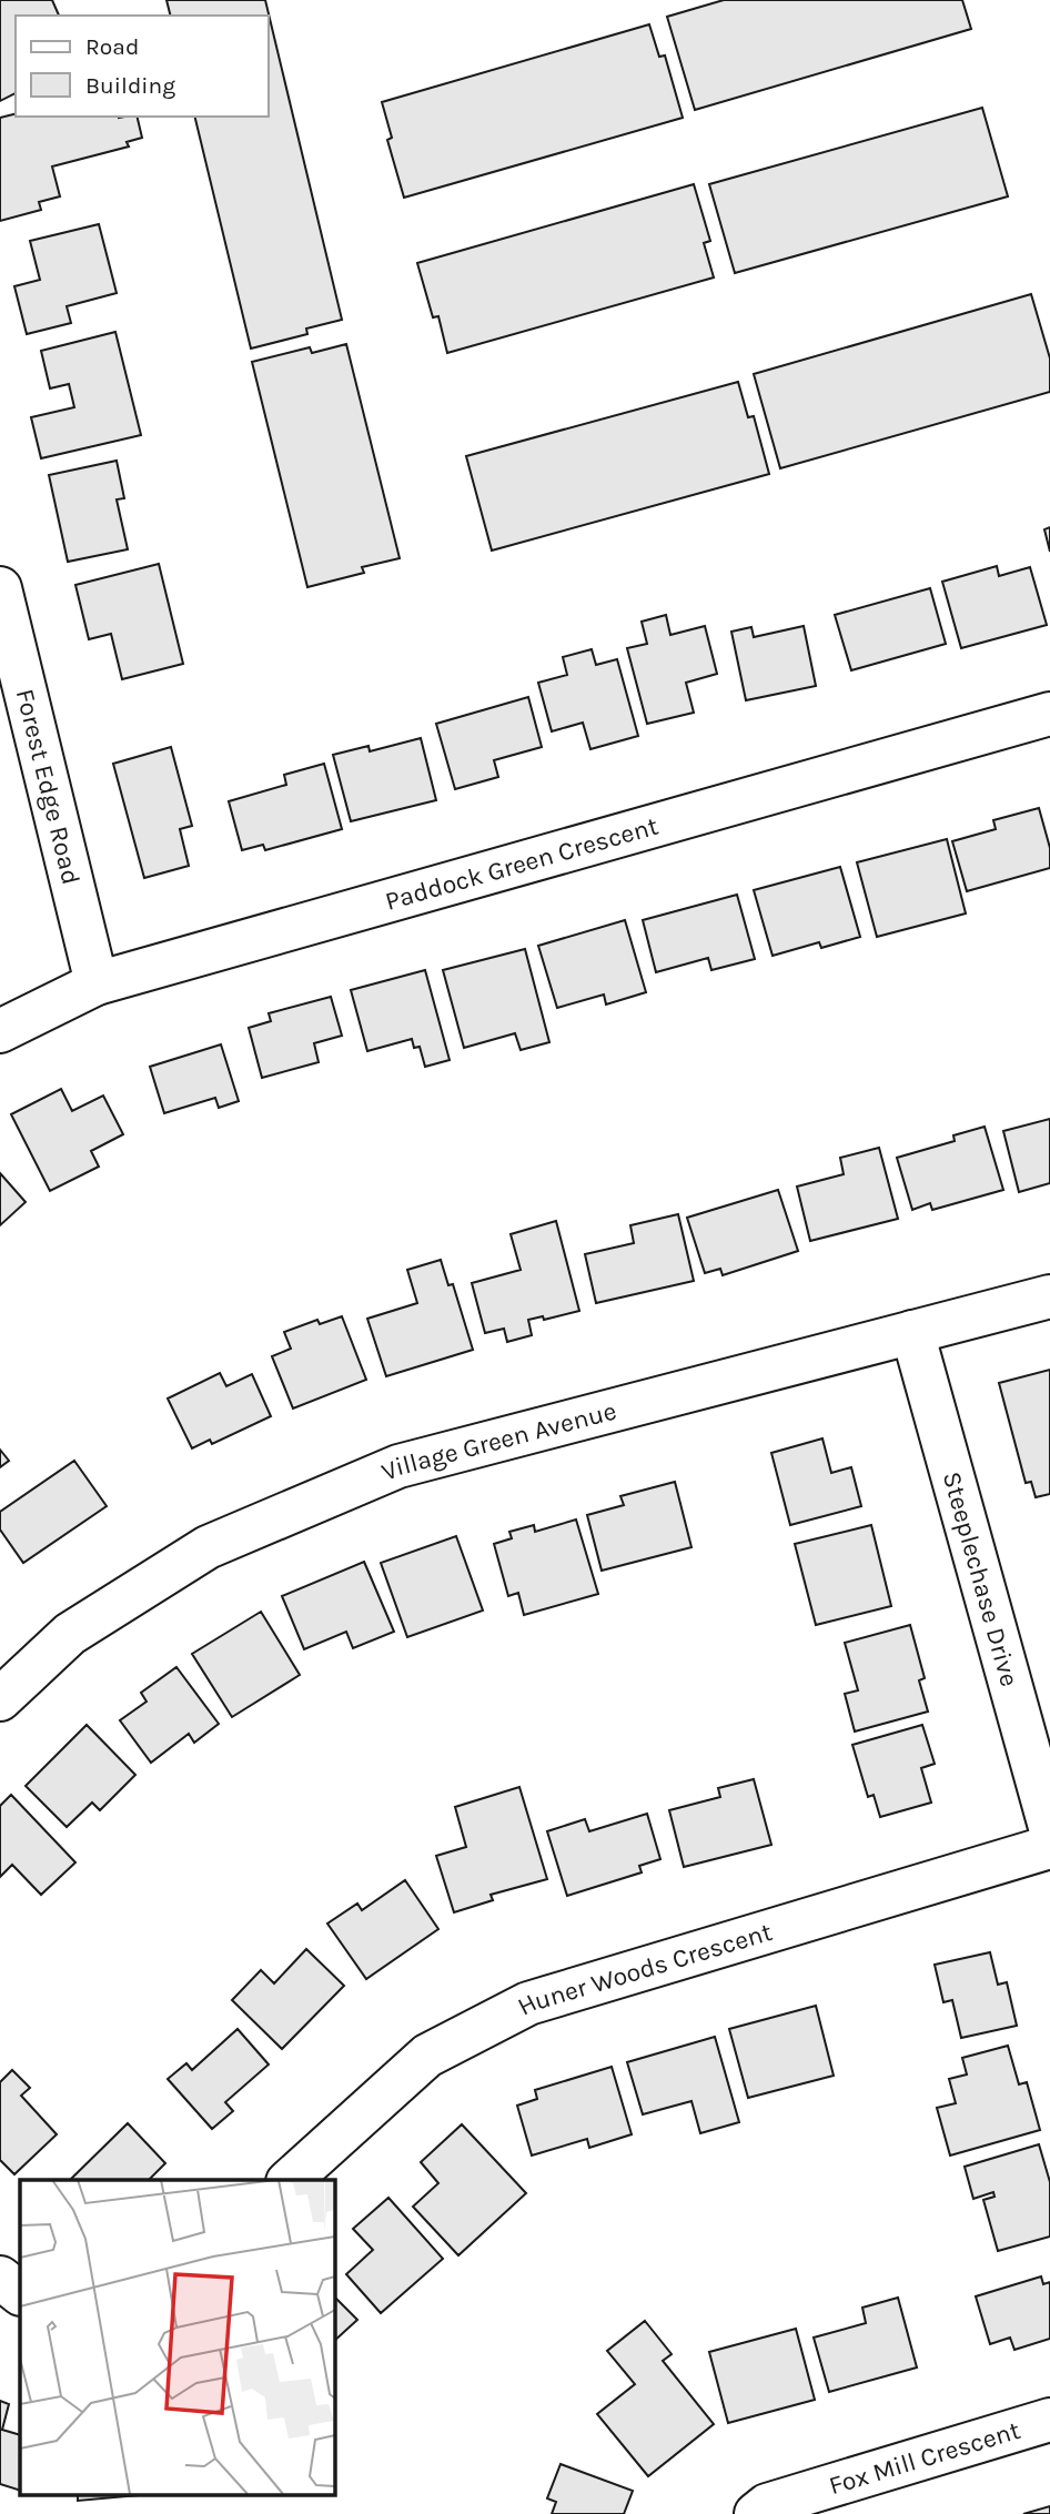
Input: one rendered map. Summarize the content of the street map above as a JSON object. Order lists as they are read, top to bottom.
{
  "streets": {
    "street": [
      "Forest Edge Road",
      "Paddock Green Crescent",
      "Village Green Avenue",
      "Steeplechase Drive",
      "Huner Woods Crescent",
      "Fox Mill Crescent"
    ]
  },
  "crossings": [
    ["Forest Edge Road", "Paddock Green Crescent"],
    ["Village Green Avenue", "Steeplechase Drive"]
  ],
  "legend": ["Road", "Building"]
}
